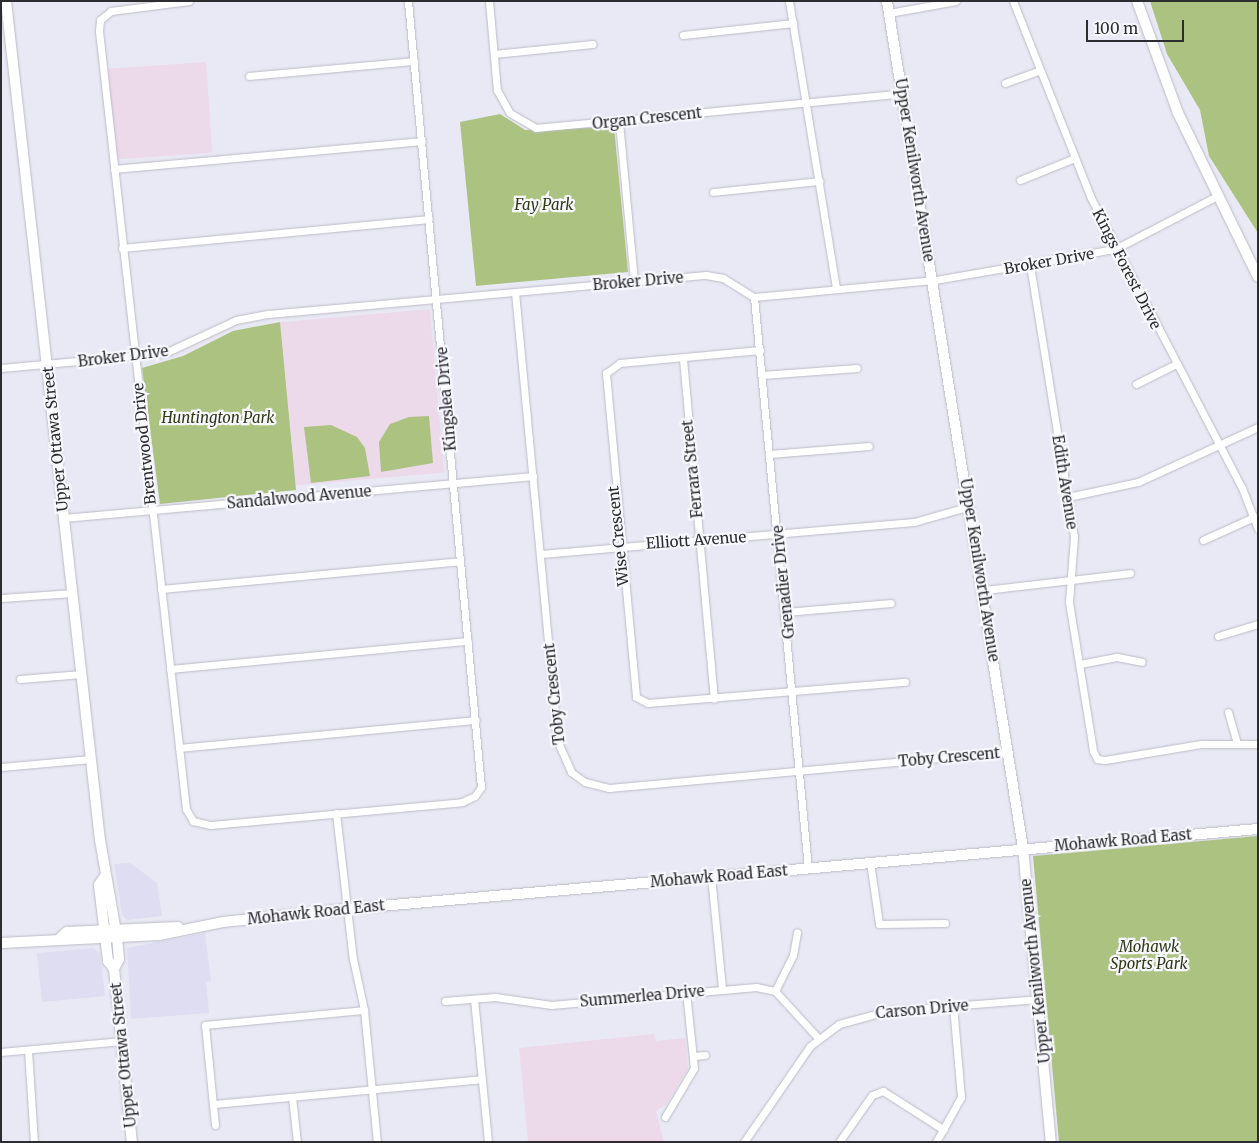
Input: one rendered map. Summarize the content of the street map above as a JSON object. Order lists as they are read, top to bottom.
{
  "streets": {
    "main road": ["Upper Kenilworth Avenue", "Upper Ottawa Street", "Mohawk Road East"],
    "street": [
      "Organ Crescent",
      "Broker Drive",
      "Kings Forest Drive",
      "Kingslea Drive",
      "Brentwood Drive",
      "Ferrara Street",
      "Edith Avenue",
      "Sandalwood Avenue",
      "Wise Crescent",
      "Elliott Avenue",
      "Grenadier Drive",
      "Toby Crescent",
      "Summerlea Drive",
      "Carson Drive"
    ]
  },
  "crossings": [
    ["Organ Crescent", "Upper Kenilworth Avenue"],
    ["Upper Kenilworth Avenue", "Broker Drive"],
    ["Upper Kenilworth Avenue", "Elliott Avenue"],
    ["Upper Kenilworth Avenue", "Toby Crescent"],
    ["Upper Kenilworth Avenue", "Mohawk Road East"],
    ["Upper Kenilworth Avenue", "Carson Drive"],
    ["Broker Drive", "Kings Forest Drive"],
    ["Broker Drive", "Kingslea Drive"],
    ["Broker Drive", "Upper Ottawa Street"],
    ["Broker Drive", "Brentwood Drive"],
    ["Broker Drive", "Edith Avenue"],
    ["Broker Drive", "Grenadier Drive"],
    ["Broker Drive", "Toby Crescent"],
    ["Kingslea Drive", "Brentwood Drive"],
    ["Kingslea Drive", "Sandalwood Avenue"],
    ["Upper Ottawa Street", "Sandalwood Avenue"],
    ["Upper Ottawa Street", "Mohawk Road East"],
    ["Brentwood Drive", "Sandalwood Avenue"],
    ["Ferrara Street", "Wise Crescent"],
    ["Ferrara Street", "Elliott Avenue"],
    ["Sandalwood Avenue", "Toby Crescent"],
    ["Wise Crescent", "Elliott Avenue"],
    ["Wise Crescent", "Grenadier Drive"],
    ["Elliott Avenue", "Grenadier Drive"],
    ["Elliott Avenue", "Toby Crescent"],
    ["Grenadier Drive", "Toby Crescent"],
    ["Grenadier Drive", "Mohawk Road East"]
  ],
  "parks": ["Fay Park", "Huntington Park", "Mohawk Sports Park"],
  "scale_bar": "100 m"
}
